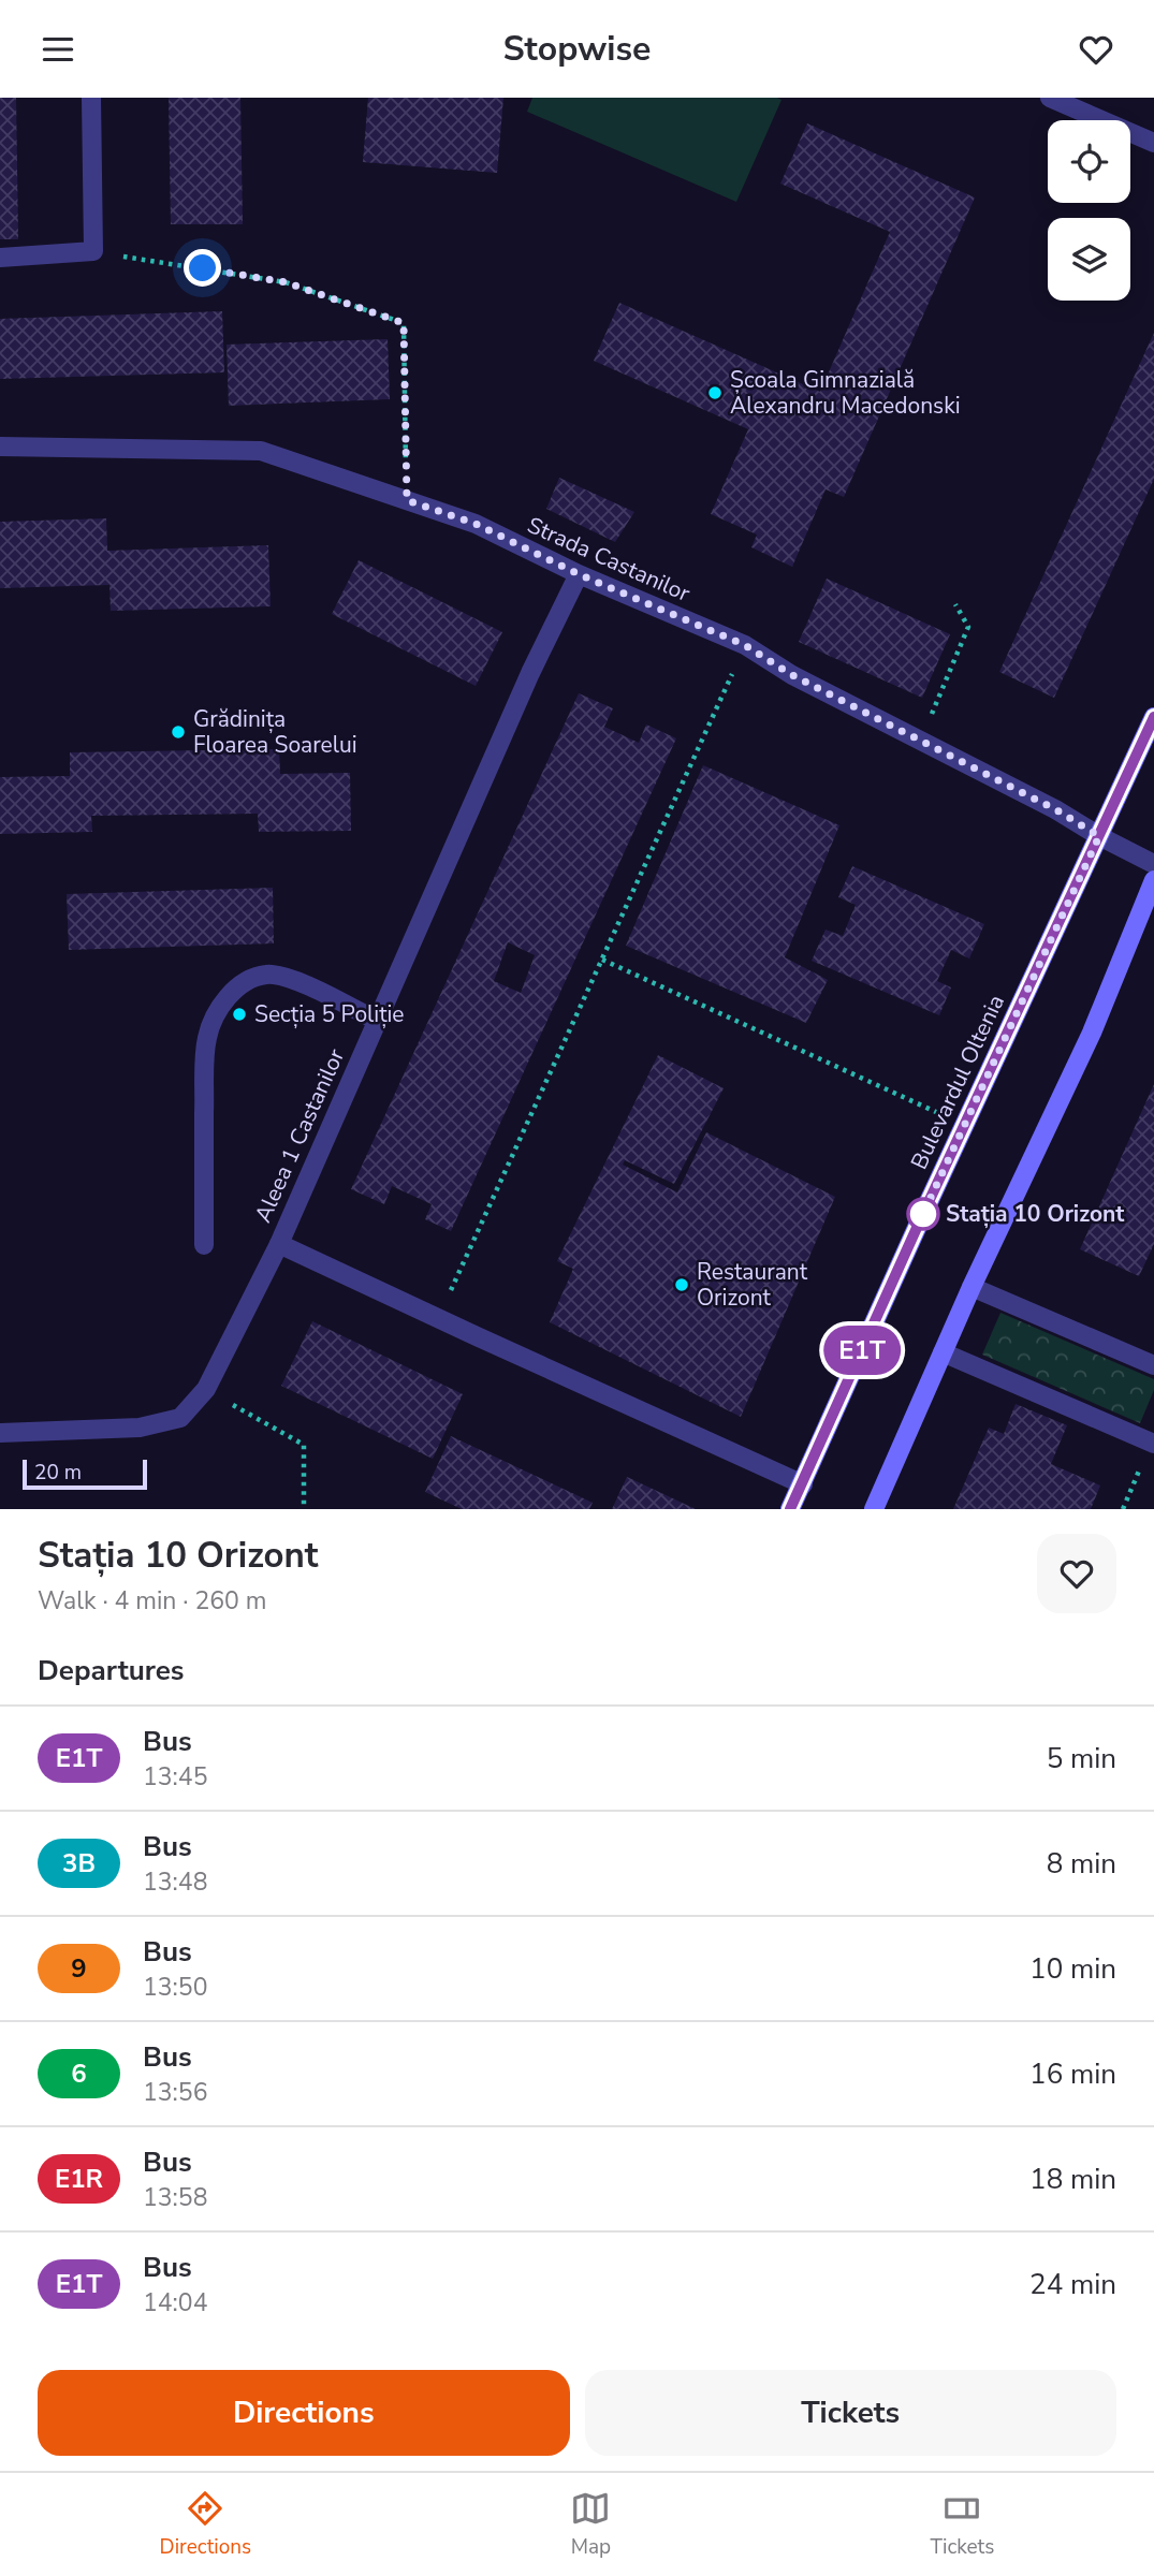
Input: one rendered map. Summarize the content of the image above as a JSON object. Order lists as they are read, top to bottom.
{
  "streets": {
    "street": ["Strada Castanilor", "Bulevardul Oltenia", "Aleea 1 Castanilor"]
  },
  "crossings": [
    ["Strada Castanilor", "Bulevardul Oltenia"],
    ["Strada Castanilor", "Aleea 1 Castanilor"]
  ],
  "places": [
    "Școala Gimnazială Alexandru Macedonski",
    "Grădinița Floarea Soarelui",
    "Secția 5 Poliție",
    "Stația 10 Orizont",
    "Restaurant Orizont"
  ],
  "lines": ["bus line E1T"],
  "scale_bar": "20 m",
  "page": {
    "header": "Stopwise",
    "on_map": "E1T",
    "scale": "20 m",
    "heading": [
      ["Stația 10 Orizont", "Walk · 4 min · 260 m"],
      "Departures"
    ],
    "list": [
      {
        "mark": "E1T",
        "name": "Bus",
        "note": "13:45",
        "value": "5 min"
      },
      {
        "mark": "3B",
        "name": "Bus",
        "note": "13:48",
        "value": "8 min"
      },
      {
        "mark": "9",
        "name": "Bus",
        "note": "13:50",
        "value": "10 min"
      },
      {
        "mark": "6",
        "name": "Bus",
        "note": "13:56",
        "value": "16 min"
      },
      {
        "mark": "E1R",
        "name": "Bus",
        "note": "13:58",
        "value": "18 min"
      },
      {
        "mark": "E1T",
        "name": "Bus",
        "note": "14:04",
        "value": "24 min"
      }
    ],
    "buttons": ["Directions", "Tickets"],
    "tabs": ["Directions", "Map", "Tickets"]
  }
}
